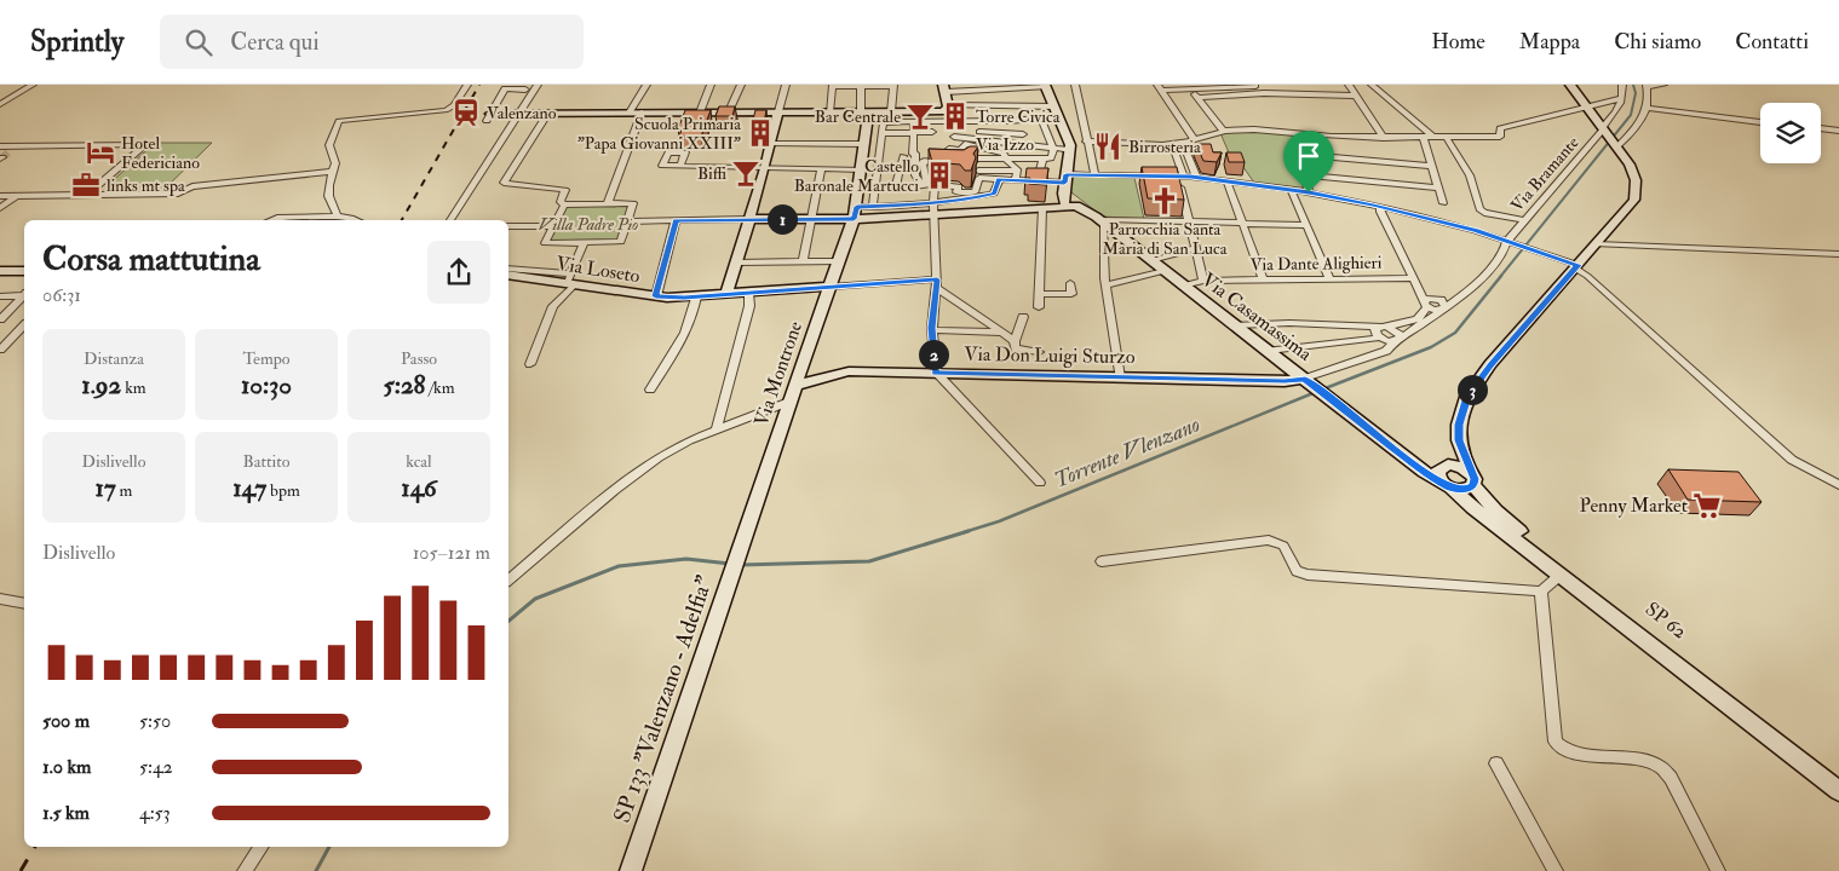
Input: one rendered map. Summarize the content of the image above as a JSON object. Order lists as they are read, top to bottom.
{
  "streets": {
    "main road": [
      "Via Loseto",
      "Via Casamassima",
      "Via Don Luigi Sturzo",
      "Via Montrone",
      "SP 62",
      "SP 133 \"Valenzano - Adelfia\""
    ],
    "street": ["Via Izzo", "Via Bramante", "Via Dante Alighieri"]
  },
  "crossings": [
    ["Via Dante Alighieri", "Via Casamassima"],
    ["Via Loseto", "Via Montrone"],
    ["Via Casamassima", "Via Don Luigi Sturzo"],
    ["Via Casamassima", "SP 62"],
    ["Via Don Luigi Sturzo", "Via Montrone"],
    ["Via Montrone", "SP 133 \"Valenzano - Adelfia\""]
  ],
  "water": ["Torrente Vlenzano"],
  "parks": ["Villa Padre Pio"],
  "places": {
    "station": ["Valenzano"],
    "bar": ["Bar Centrale", "Biffi"],
    "building": ["Torre Civica", "Scuola Primaria \"Papa Giovanni XXIII\"", "Castello Baronale Martucci"],
    "restaurant": ["Birrosteria"],
    "hotel": ["Hotel Federiciano"],
    "office": ["links mt spa"],
    "church": ["Parrocchia Santa Maria di San Luca"],
    "supermarket": ["Penny Market"]
  },
  "page": {
    "header": "Sprintly",
    "search": "Cerca qui",
    "nav": [
      "Home",
      "Mappa",
      "Chi siamo",
      "Contatti"
    ],
    "pins": ["1", "2", "3"],
    "heading": ["Corsa mattutina", "06:31"],
    "stats": [
      ["Distanza", "1.92 km"],
      ["Tempo", "10:30"],
      ["Passo", "5:28 /km"],
      ["Dislivello", "17 m"],
      ["Battito", "147 bpm"],
      ["kcal", "146"]
    ],
    "chart": ["Dislivello", "105–121 m"],
    "list": [
      {
        "name": "500 m",
        "note": "5:50"
      },
      {
        "name": "1.0 km",
        "note": "5:42"
      },
      {
        "name": "1.5 km",
        "note": "4:53"
      }
    ]
  }
}
